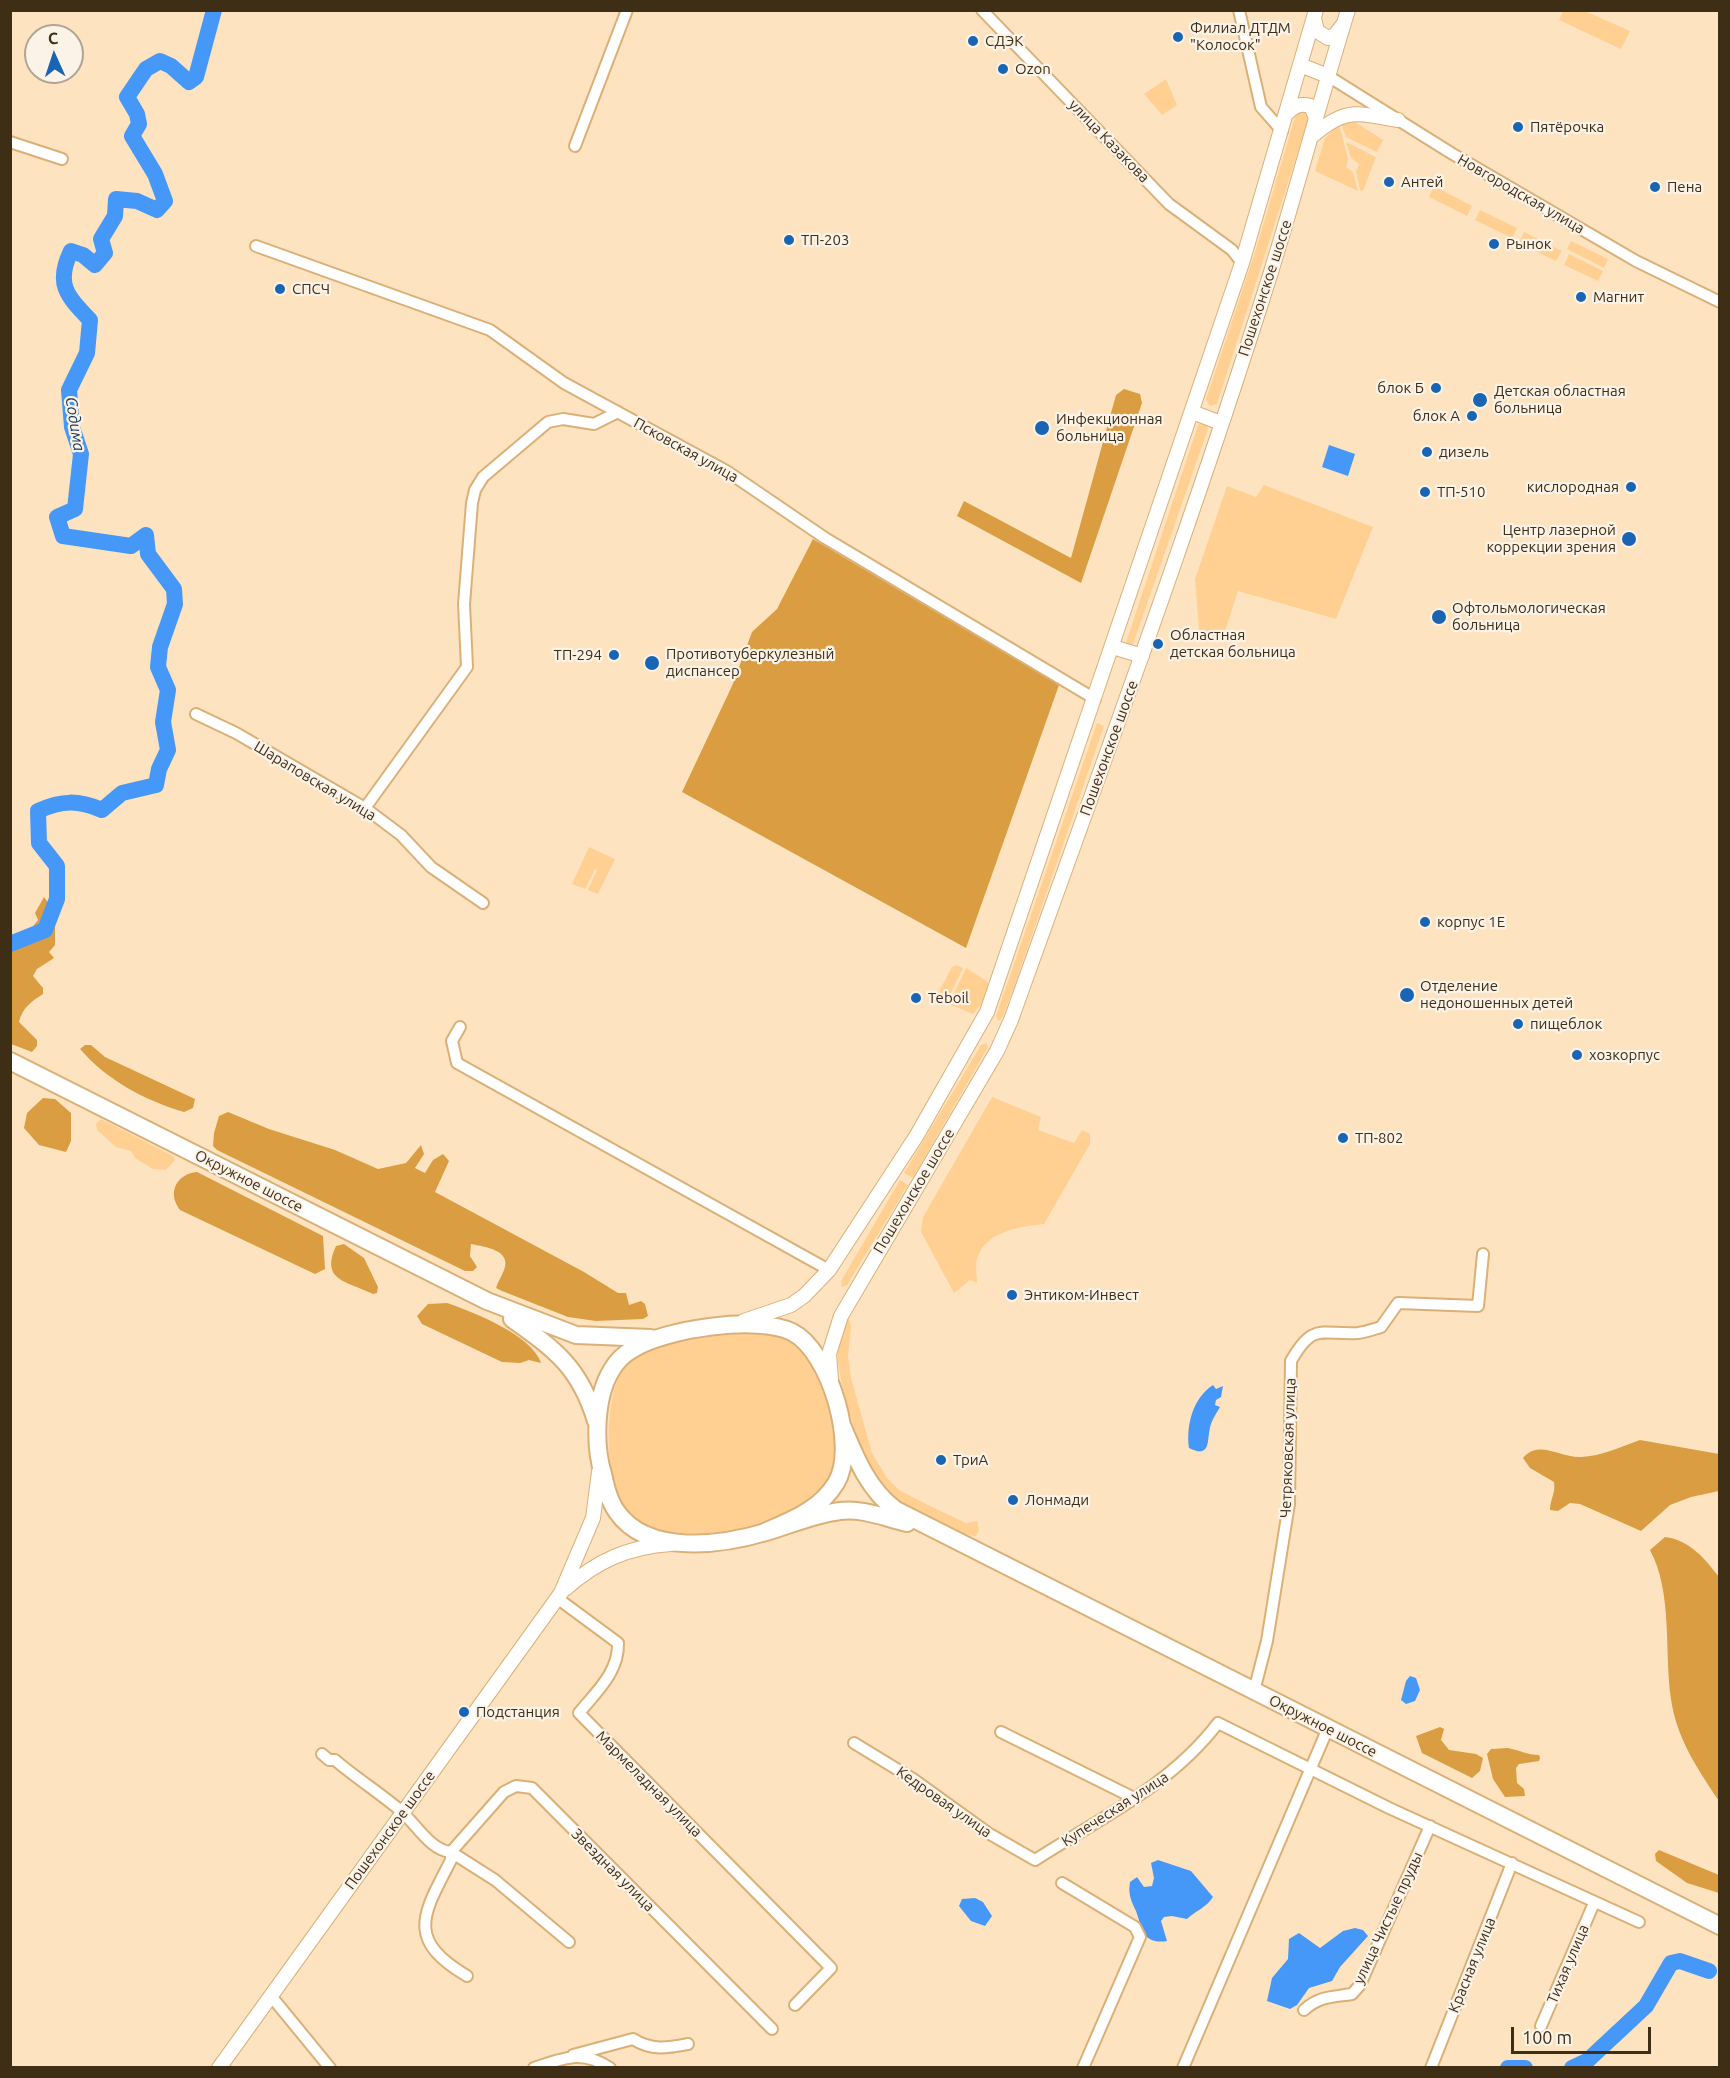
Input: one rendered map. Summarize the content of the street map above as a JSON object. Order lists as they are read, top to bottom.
{
  "streets": {
    "main road": ["Пошехонское шоссе", "Окружное шоссе"],
    "street": [
      "улица Казакова",
      "Новгородская улица",
      "Псковская улица",
      "Шараповская улица",
      "Четряковская улица",
      "Мармеладная улица",
      "Кедровая улица",
      "Купеческая улица",
      "Звездная улица",
      "улица Чистые пруды",
      "Тихая улица",
      "Красная улица"
    ]
  },
  "crossings": [
    ["улица Казакова", "Пошехонское шоссе"],
    ["Новгородская улица", "Пошехонское шоссе"],
    ["Пошехонское шоссе", "Псковская улица"],
    ["Пошехонское шоссе", "Окружное шоссе"],
    ["Пошехонское шоссе", "Мармеладная улица"],
    ["Окружное шоссе", "Четряковская улица"],
    ["Кедровая улица", "Купеческая улица"]
  ],
  "water": ["Содима"],
  "places": [
    "Филиал ДТДМ \"Колосок\"",
    "СДЭК",
    "Ozon",
    "Пятёрочка",
    "Антей",
    "Пена",
    "ТП-203",
    "Рынок",
    "СПСЧ",
    "Магнит",
    "блок Б",
    "Детская областная больница",
    "блок А",
    "Инфекционная больница",
    "дизель",
    "кислородная",
    "ТП-510",
    "Центр лазерной коррекции зрения",
    "Офтольмологическая больница",
    "Областная детская больница",
    "ТП-294",
    "Противотуберкулезный диспансер",
    "корпус 1Е",
    "Отделение недоношенных детей",
    "Teboil",
    "пищеблок",
    "хозкорпус",
    "ТП-802",
    "Энтиком-Инвест",
    "ТриА",
    "Лонмади",
    "Подстанция"
  ],
  "scale_bar": "100 m",
  "north": "top"
}
